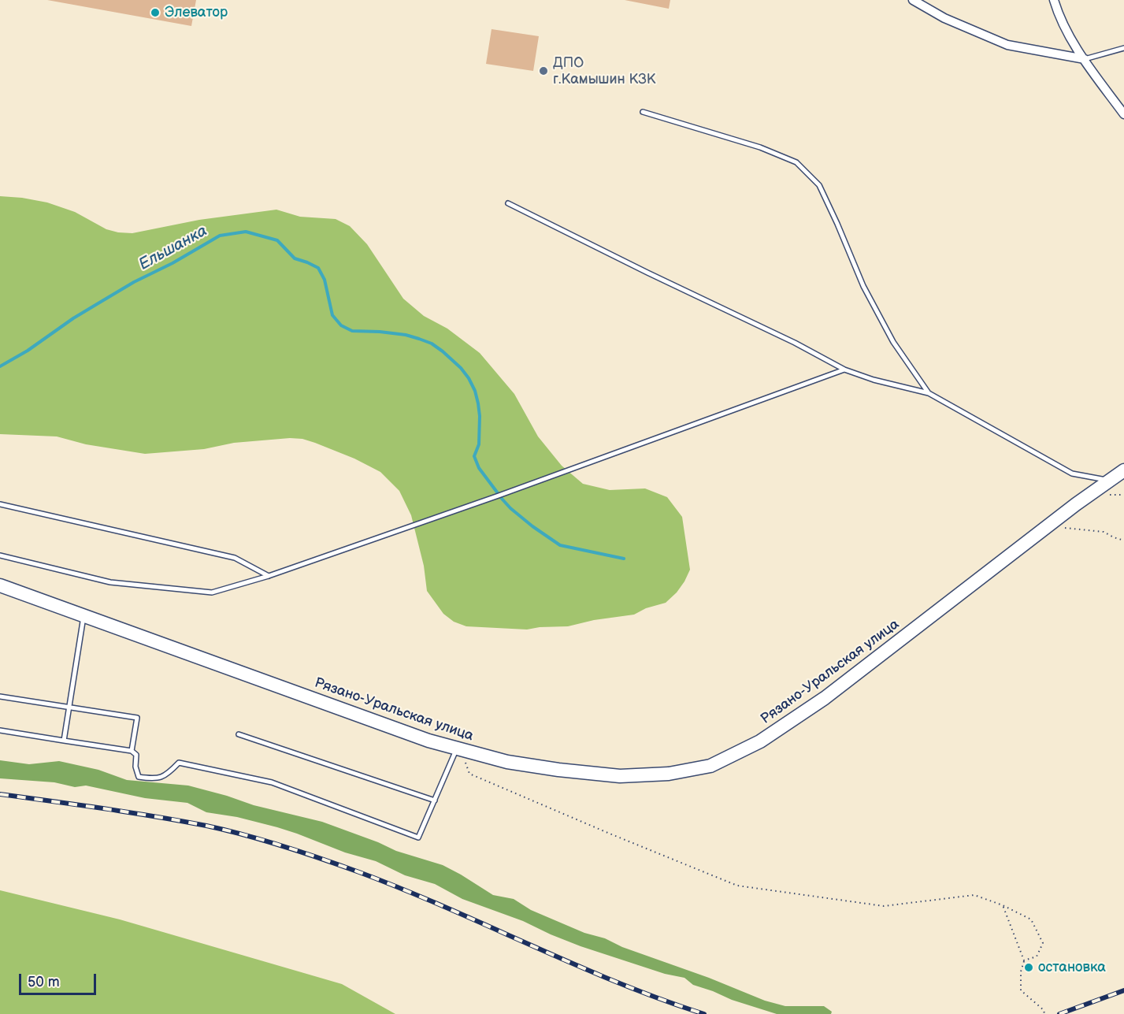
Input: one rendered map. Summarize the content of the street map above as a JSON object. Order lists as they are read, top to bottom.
{
  "streets": {
    "main road": ["Рязано-Уральская улица"]
  },
  "water": ["Ельшанка"],
  "places": ["Элеватор", "ДПО г.Камышин КЗК", "остановка"],
  "scale_bar": "50 m"
}
